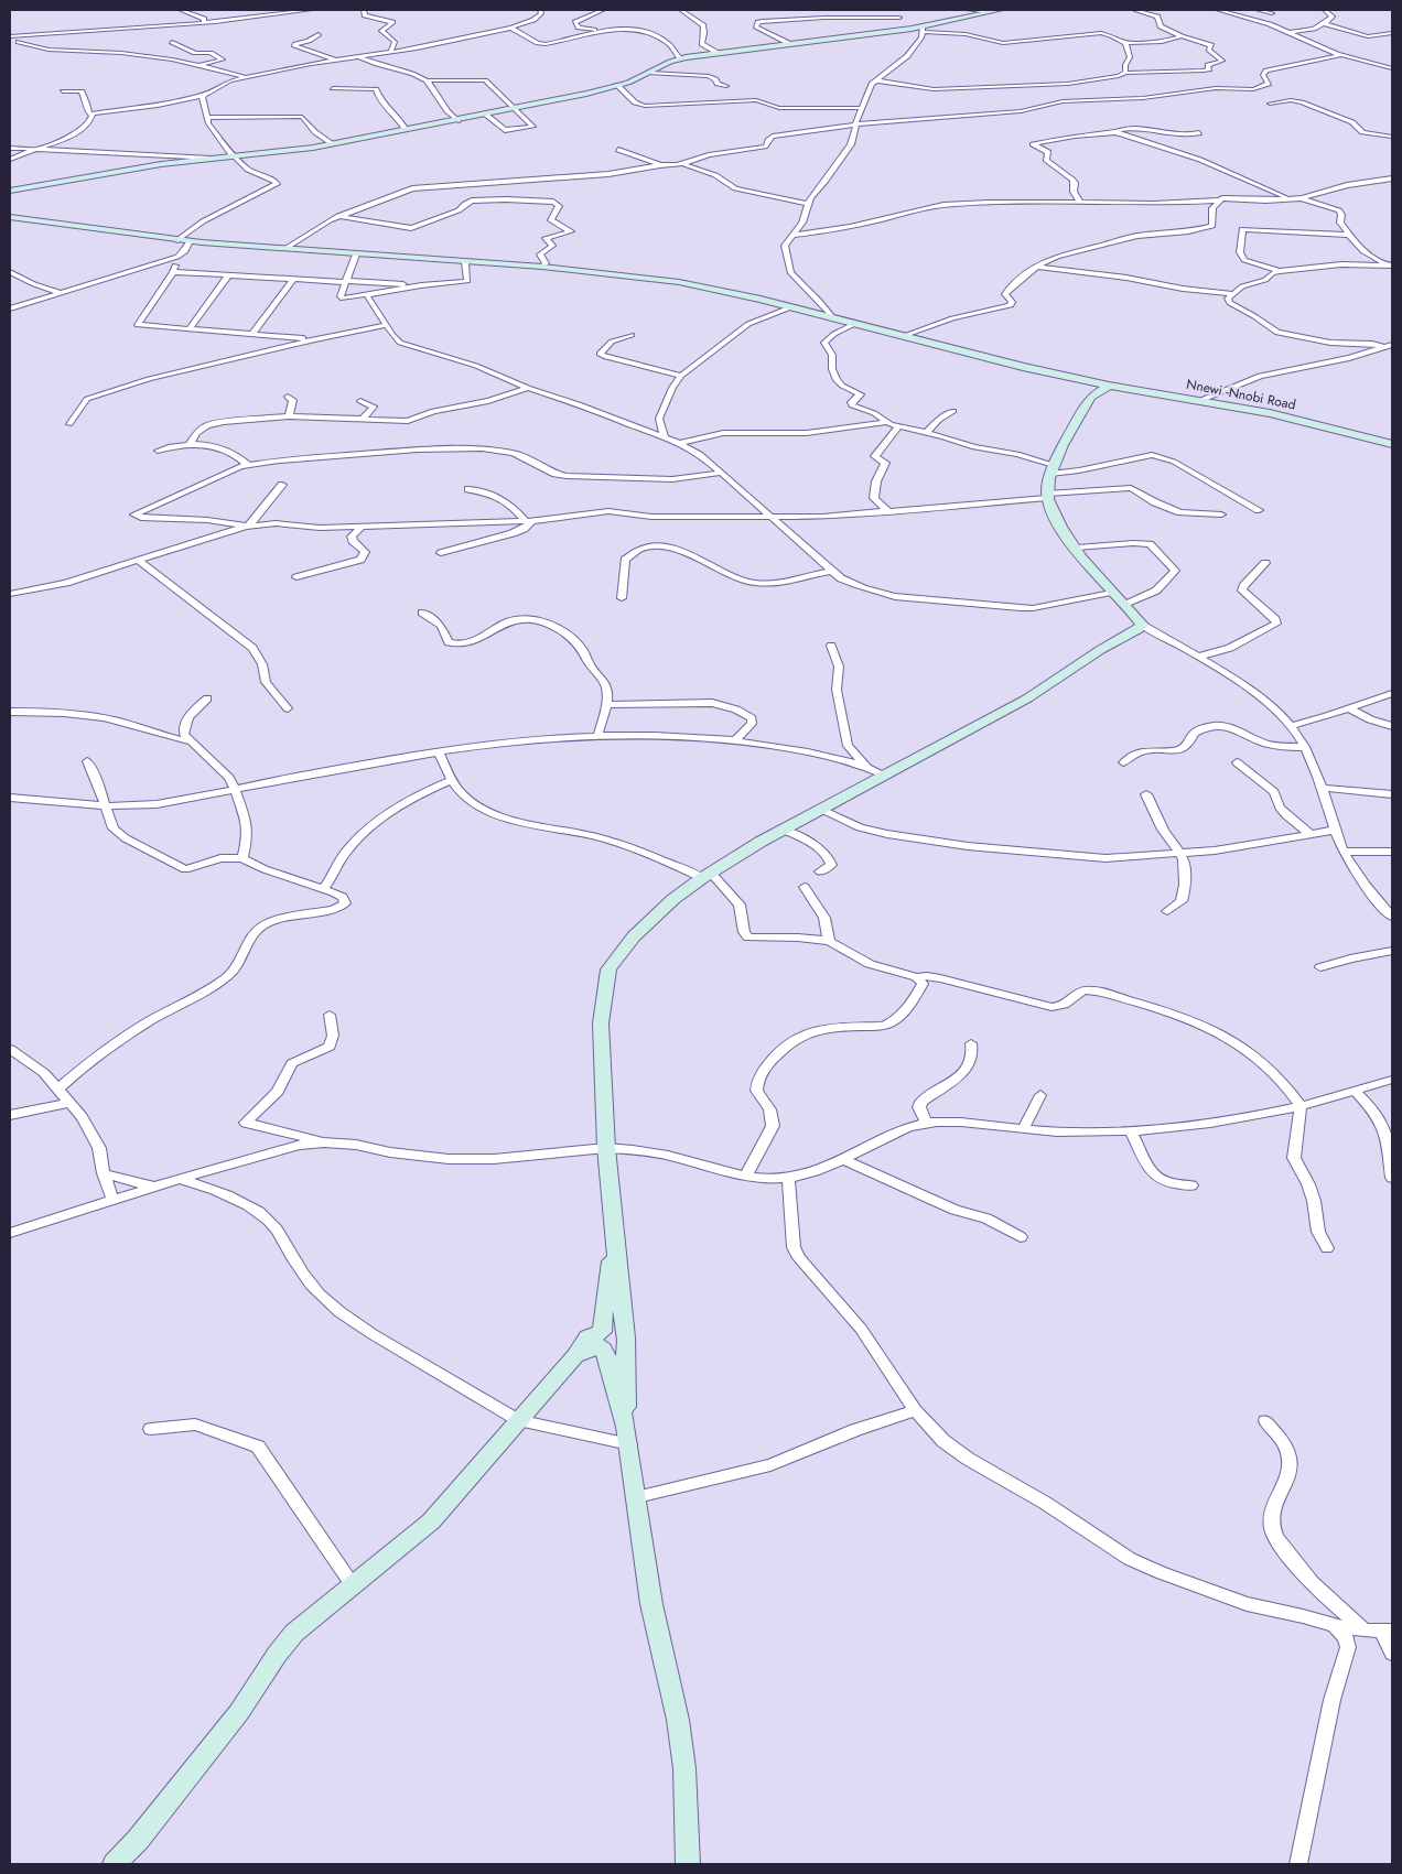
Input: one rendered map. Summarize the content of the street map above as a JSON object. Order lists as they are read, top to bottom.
{
  "streets": {
    "main road": ["Nnewi -Nnobi Road"]
  }
}
